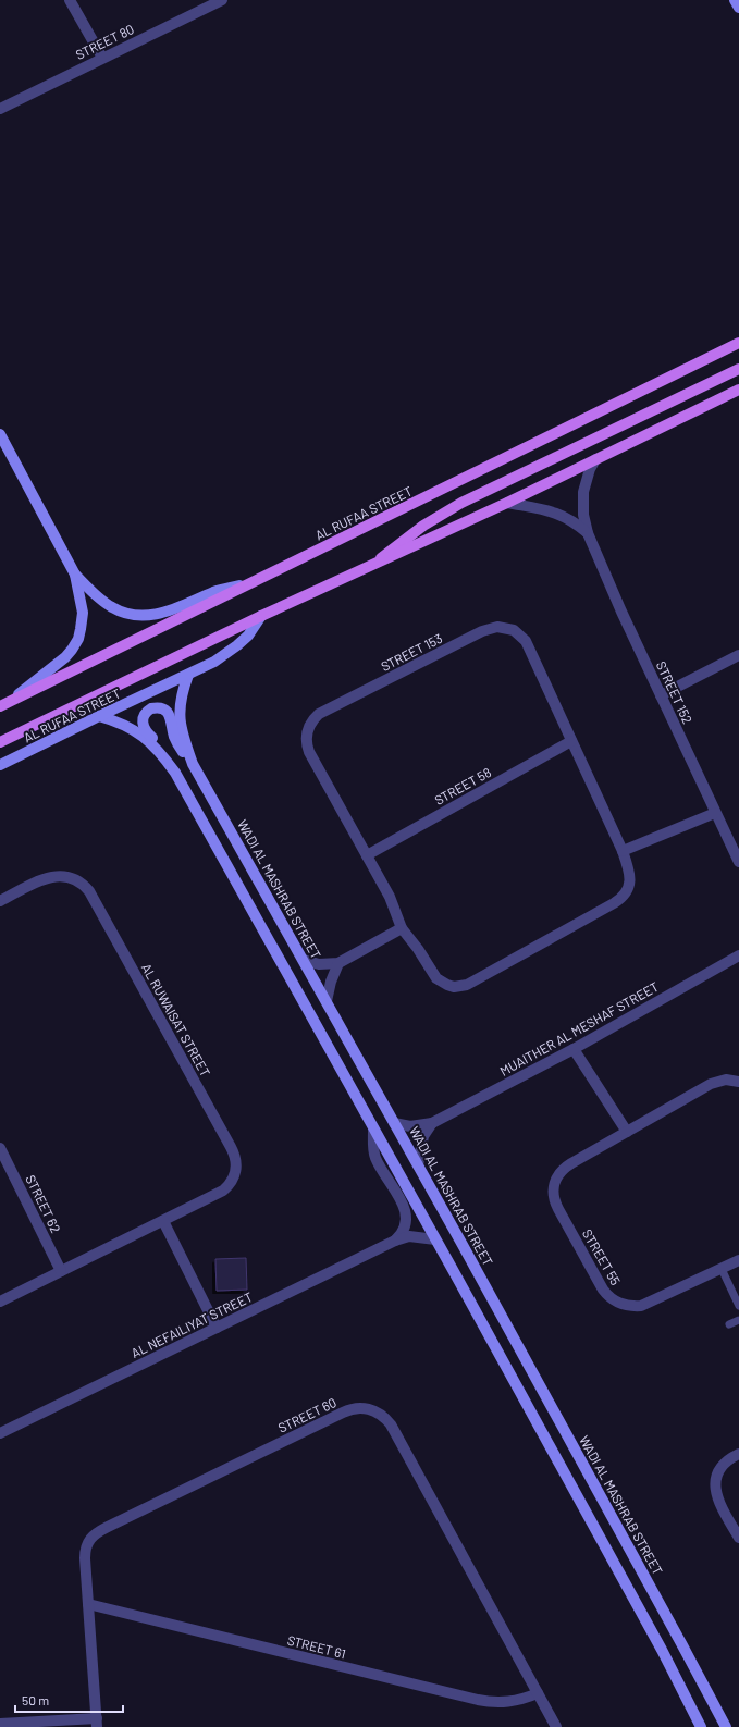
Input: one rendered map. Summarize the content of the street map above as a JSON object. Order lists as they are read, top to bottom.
{
  "streets": {
    "main road": ["AL RUFAA STREET"],
    "street": [
      "STREET 80",
      "STREET 153",
      "STREET 152",
      "STREET 58",
      "WADI AL MASHRAB STREET",
      "AL RUWAISAT STREET",
      "MUAITHER AL MESHAF STREET",
      "STREET 62",
      "STREET 55",
      "AL NEFAILIYAT STREET",
      "STREET 60",
      "STREET 61"
    ]
  },
  "crossings": [
    ["AL RUFAA STREET", "STREET 152"],
    ["AL RUFAA STREET", "WADI AL MASHRAB STREET"],
    ["STREET 153", "STREET 58"],
    ["WADI AL MASHRAB STREET", "MUAITHER AL MESHAF STREET"],
    ["AL RUWAISAT STREET", "STREET 62"],
    ["STREET 60", "STREET 61"]
  ],
  "scale_bar": "50 m"
}
